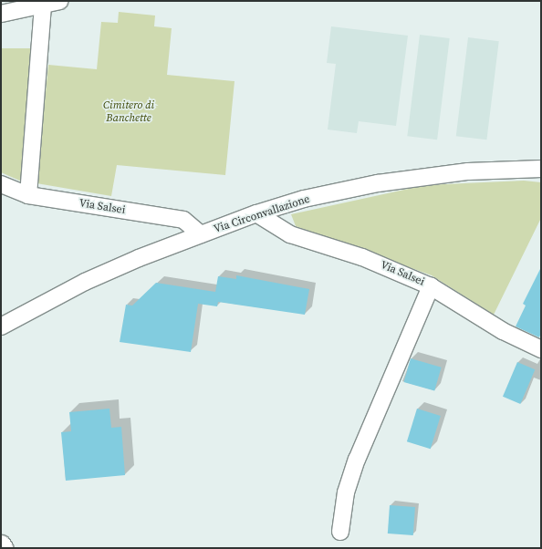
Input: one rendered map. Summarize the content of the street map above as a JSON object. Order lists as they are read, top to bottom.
{
  "streets": {
    "street": ["Via Salsei", "Via Circonvallazione"]
  },
  "crossings": [
    ["Via Salsei", "Via Circonvallazione"]
  ],
  "parks": ["Cimitero di Banchette"]
}
